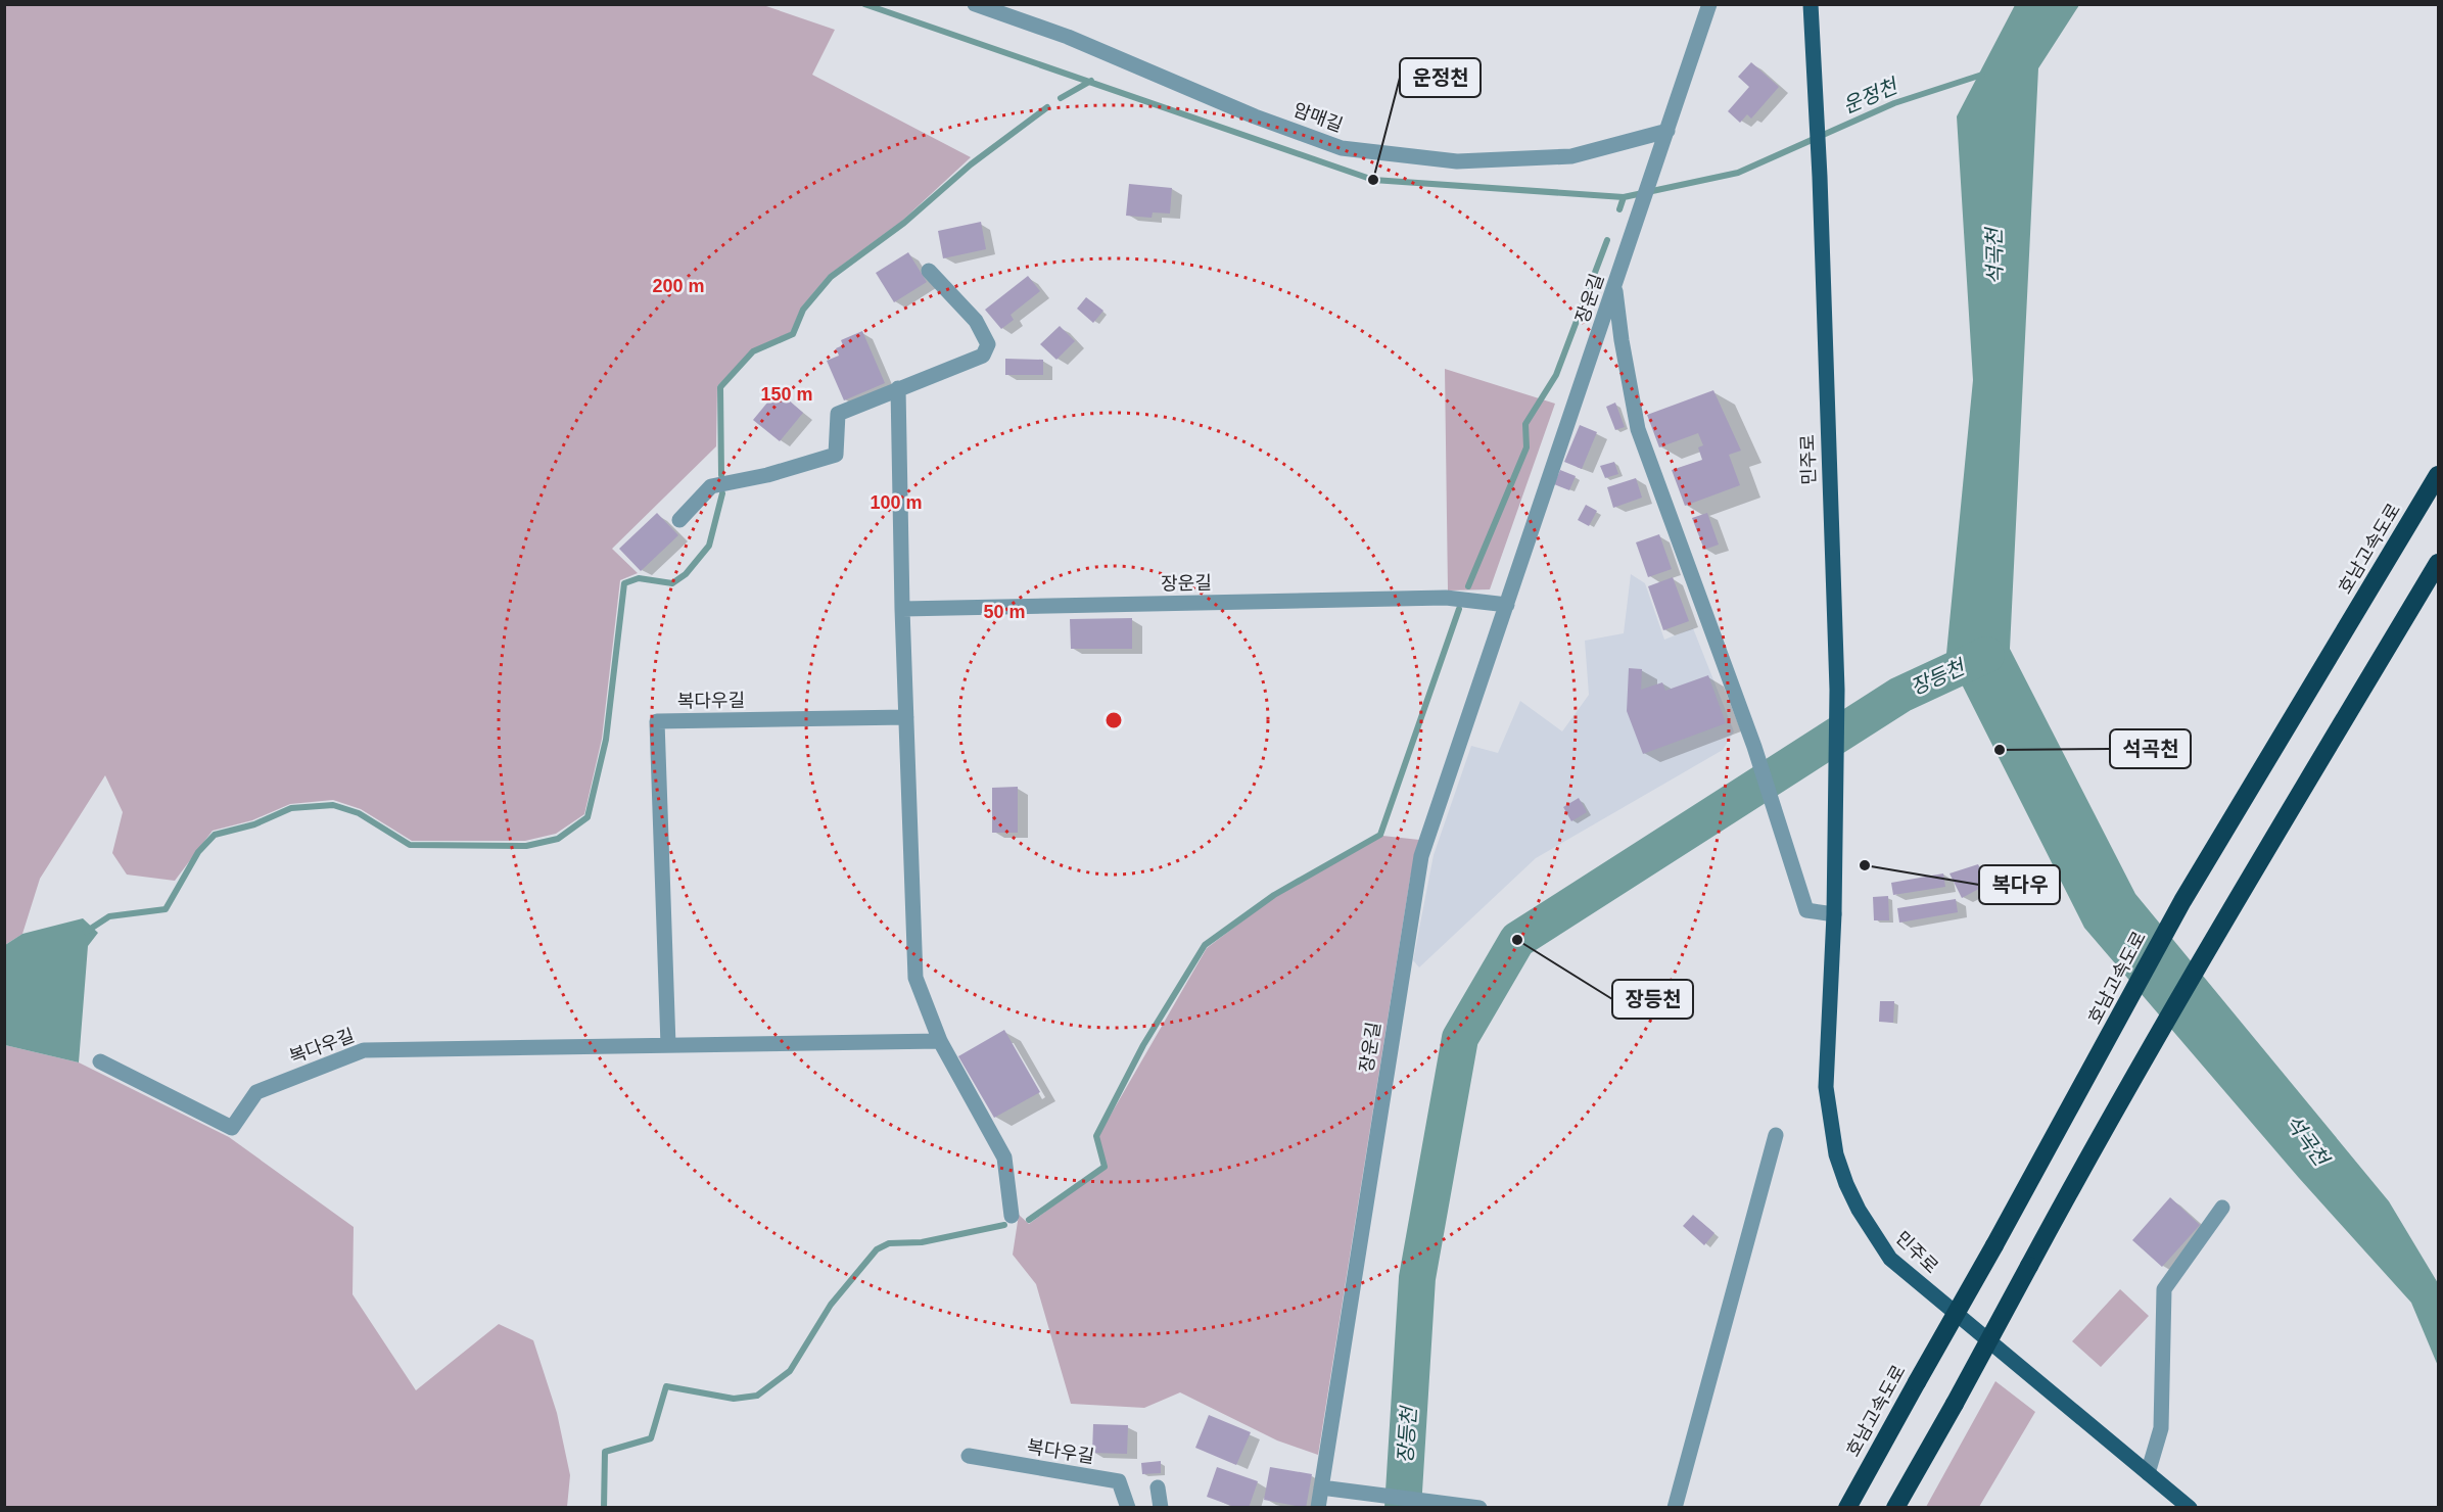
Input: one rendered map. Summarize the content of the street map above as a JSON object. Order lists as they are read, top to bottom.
{
  "streets": {
    "highway": ["호남고속도로"],
    "main road": ["민주로"],
    "street": ["암매길", "장운길", "복다우길"]
  },
  "crossings": [
    ["암매길", "장운길"]
  ],
  "water": ["운정천", "석곡천", "장등천"],
  "places": [
    "운정천",
    "석곡천",
    "복다우",
    "장등천"
  ],
  "rings": [
    "200 m",
    "150 m",
    "100 m",
    "50 m"
  ]
}
